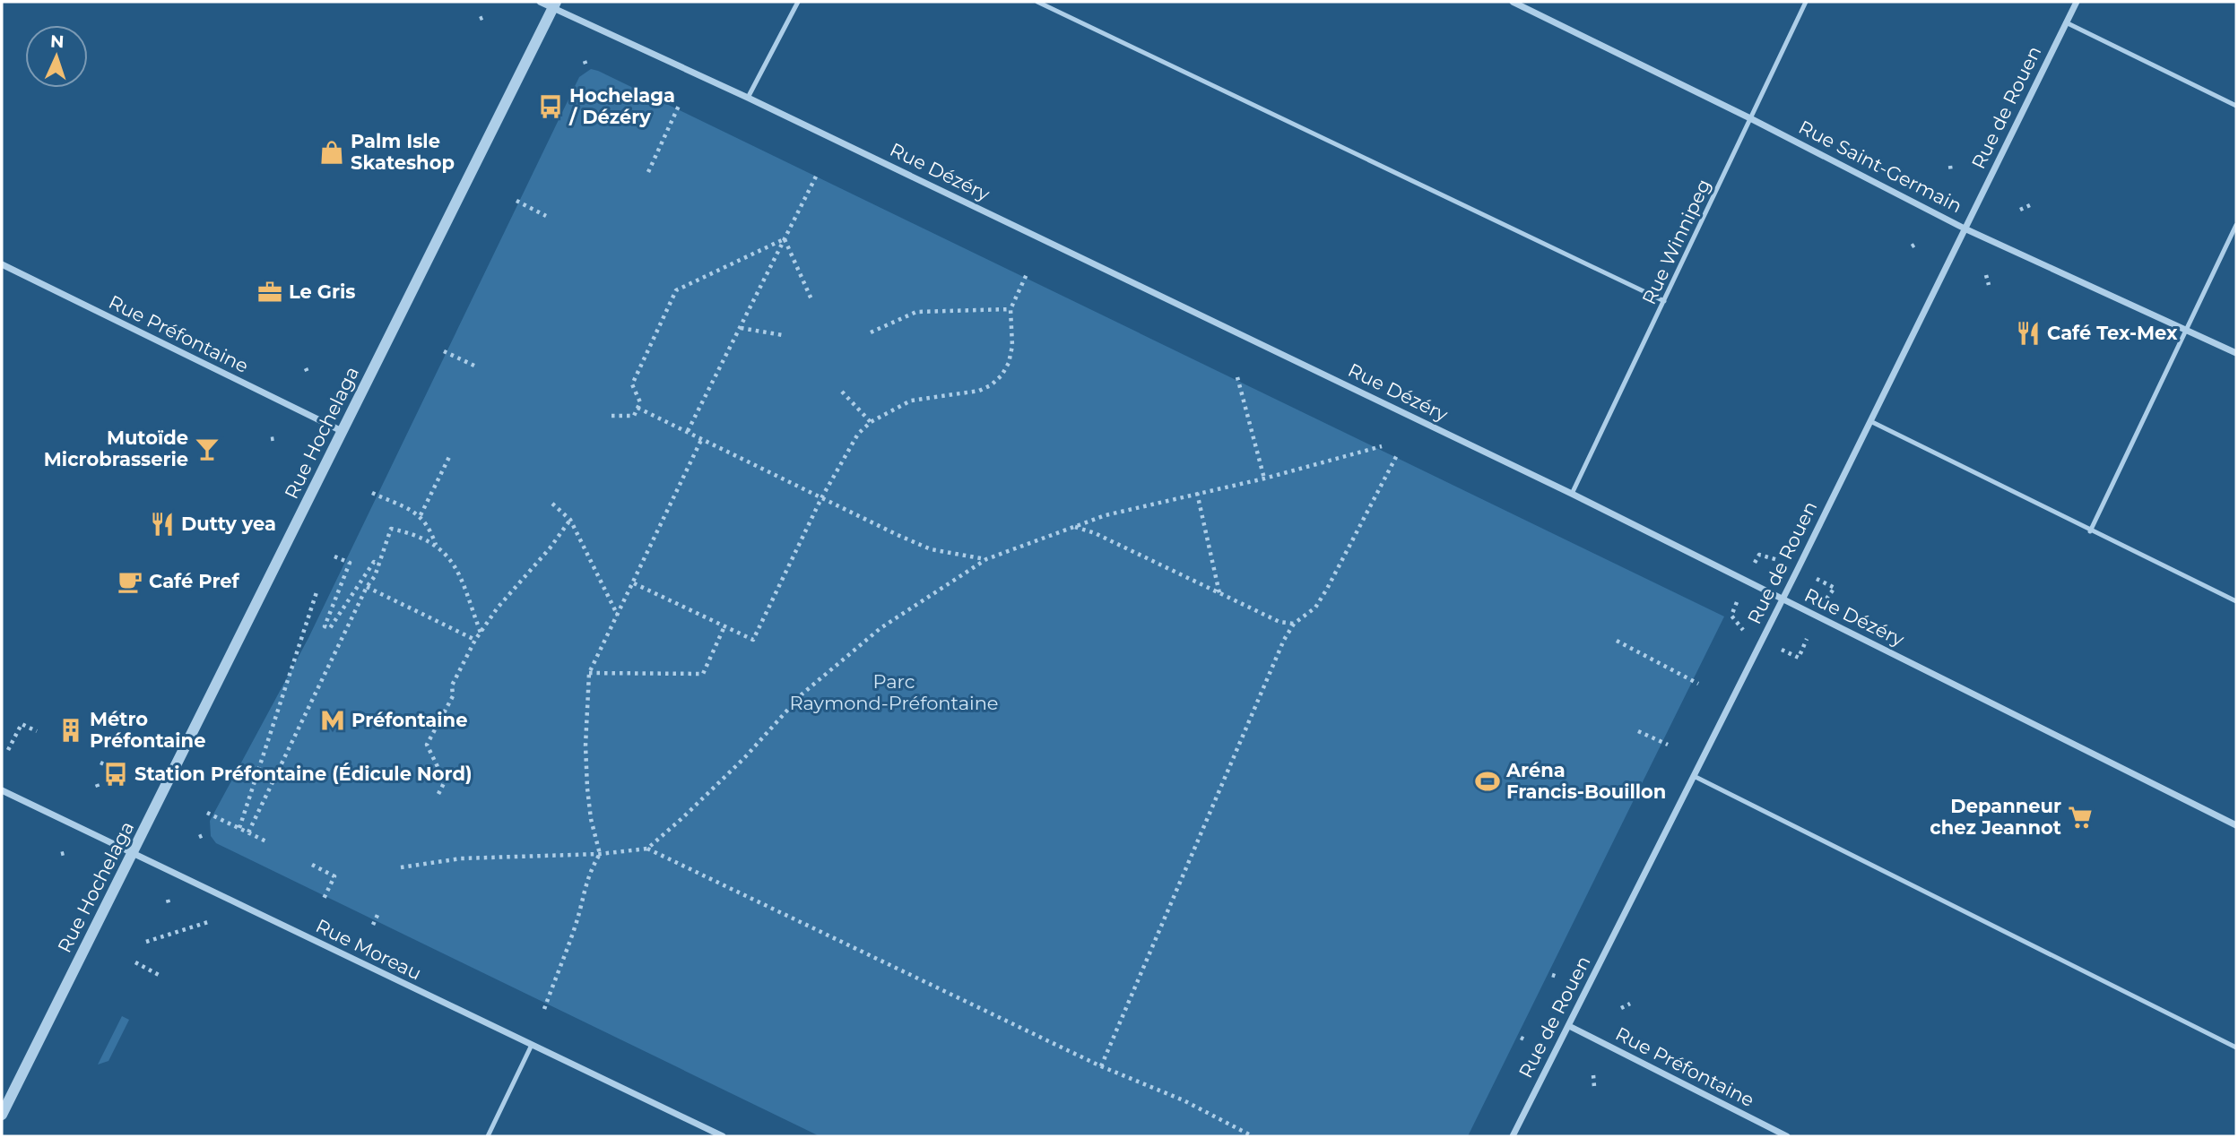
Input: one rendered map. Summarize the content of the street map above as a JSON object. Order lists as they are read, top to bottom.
{
  "streets": {
    "street": [
      "Rue de Rouen",
      "Rue Saint-Germain",
      "Rue Dézéry",
      "Rue Préfontaine",
      "Rue Hochelaga",
      "Rue Moreau"
    ],
    "lane": ["Rue Winnipeg"]
  },
  "crossings": [
    ["Rue de Rouen", "Rue Saint-Germain"],
    ["Rue de Rouen", "Rue Dézéry"],
    ["Rue de Rouen", "Rue Préfontaine"],
    ["Rue Saint-Germain", "Rue Winnipeg"],
    ["Rue Dézéry", "Rue Winnipeg"],
    ["Rue Dézéry", "Rue Hochelaga"],
    ["Rue Préfontaine", "Rue Hochelaga"],
    ["Rue Hochelaga", "Rue Moreau"]
  ],
  "parks": ["Parc Raymond-Préfontaine"],
  "places": {
    "bus stop": ["Hochelaga / Dézéry", "Station Préfontaine (Édicule Nord)"],
    "shop": ["Palm Isle Skateshop"],
    "office": ["Le Gris"],
    "restaurant": ["Café Tex-Mex", "Dutty yea"],
    "bar": ["Mutoïde Microbrasserie"],
    "cafe": ["Café Pref"],
    "metro station": ["Préfontaine"],
    "building": ["Métro Préfontaine"],
    "sports": ["Aréna Francis-Bouillon"],
    "supermarket": ["Depanneur chez Jeannot"]
  },
  "north": "top"
}
